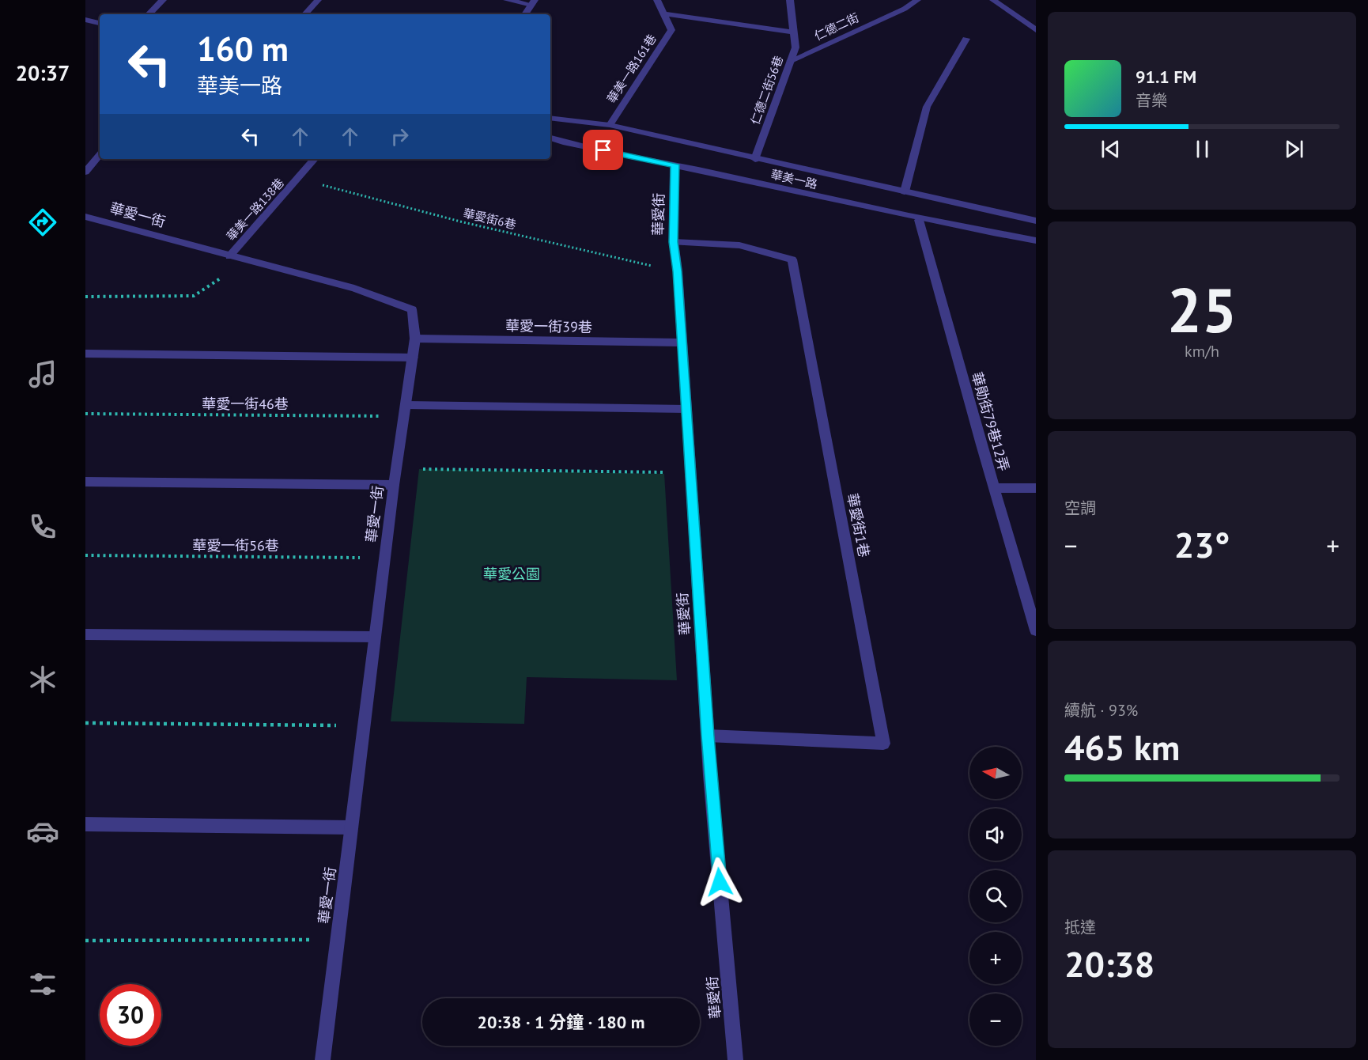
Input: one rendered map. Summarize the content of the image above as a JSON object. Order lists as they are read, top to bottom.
{
  "streets": {
    "street": [
      "仁德二街",
      "華美一路161巷",
      "仁德二街56巷",
      "華美一路",
      "華美一路138巷",
      "華愛街",
      "華愛一街",
      "華愛一街39巷",
      "華勛街79巷12弄",
      "華愛街1巷"
    ],
    "path": ["華愛街6巷", "華愛一街46巷", "華愛一街56巷"]
  },
  "crossings": [
    ["仁德二街", "仁德二街56巷"],
    ["華美一路161巷", "華美一路"],
    ["仁德二街56巷", "華美一路"],
    ["華美一路", "華愛街"],
    ["華美一路", "華勛街79巷12弄"],
    ["華美一路138巷", "華愛一街"],
    ["華美一路138巷", "華愛街6巷"],
    ["華愛街", "華愛街6巷"],
    ["華愛街", "華愛一街39巷"],
    ["華愛街", "華愛街1巷"],
    ["華愛一街", "華愛一街39巷"],
    ["華愛一街", "華愛一街46巷"],
    ["華愛一街", "華愛一街56巷"]
  ],
  "parks": ["華愛公園"],
  "north": "left",
  "page": {
    "tabs": "20:37",
    "turn": ["160 m", "華美一路"],
    "song": ["91.1 FM", "音樂"],
    "tile": [
      ["25", "km/h"],
      "空調",
      ["續航 · 93%", "465 km"],
      ["抵達", "20:38"]
    ],
    "heat": ["−", "23°", "+"],
    "map_buttons": ["+", "−"],
    "limit": "30",
    "trip": "20:38 · 1 分鐘 · 180 m"
  }
}
